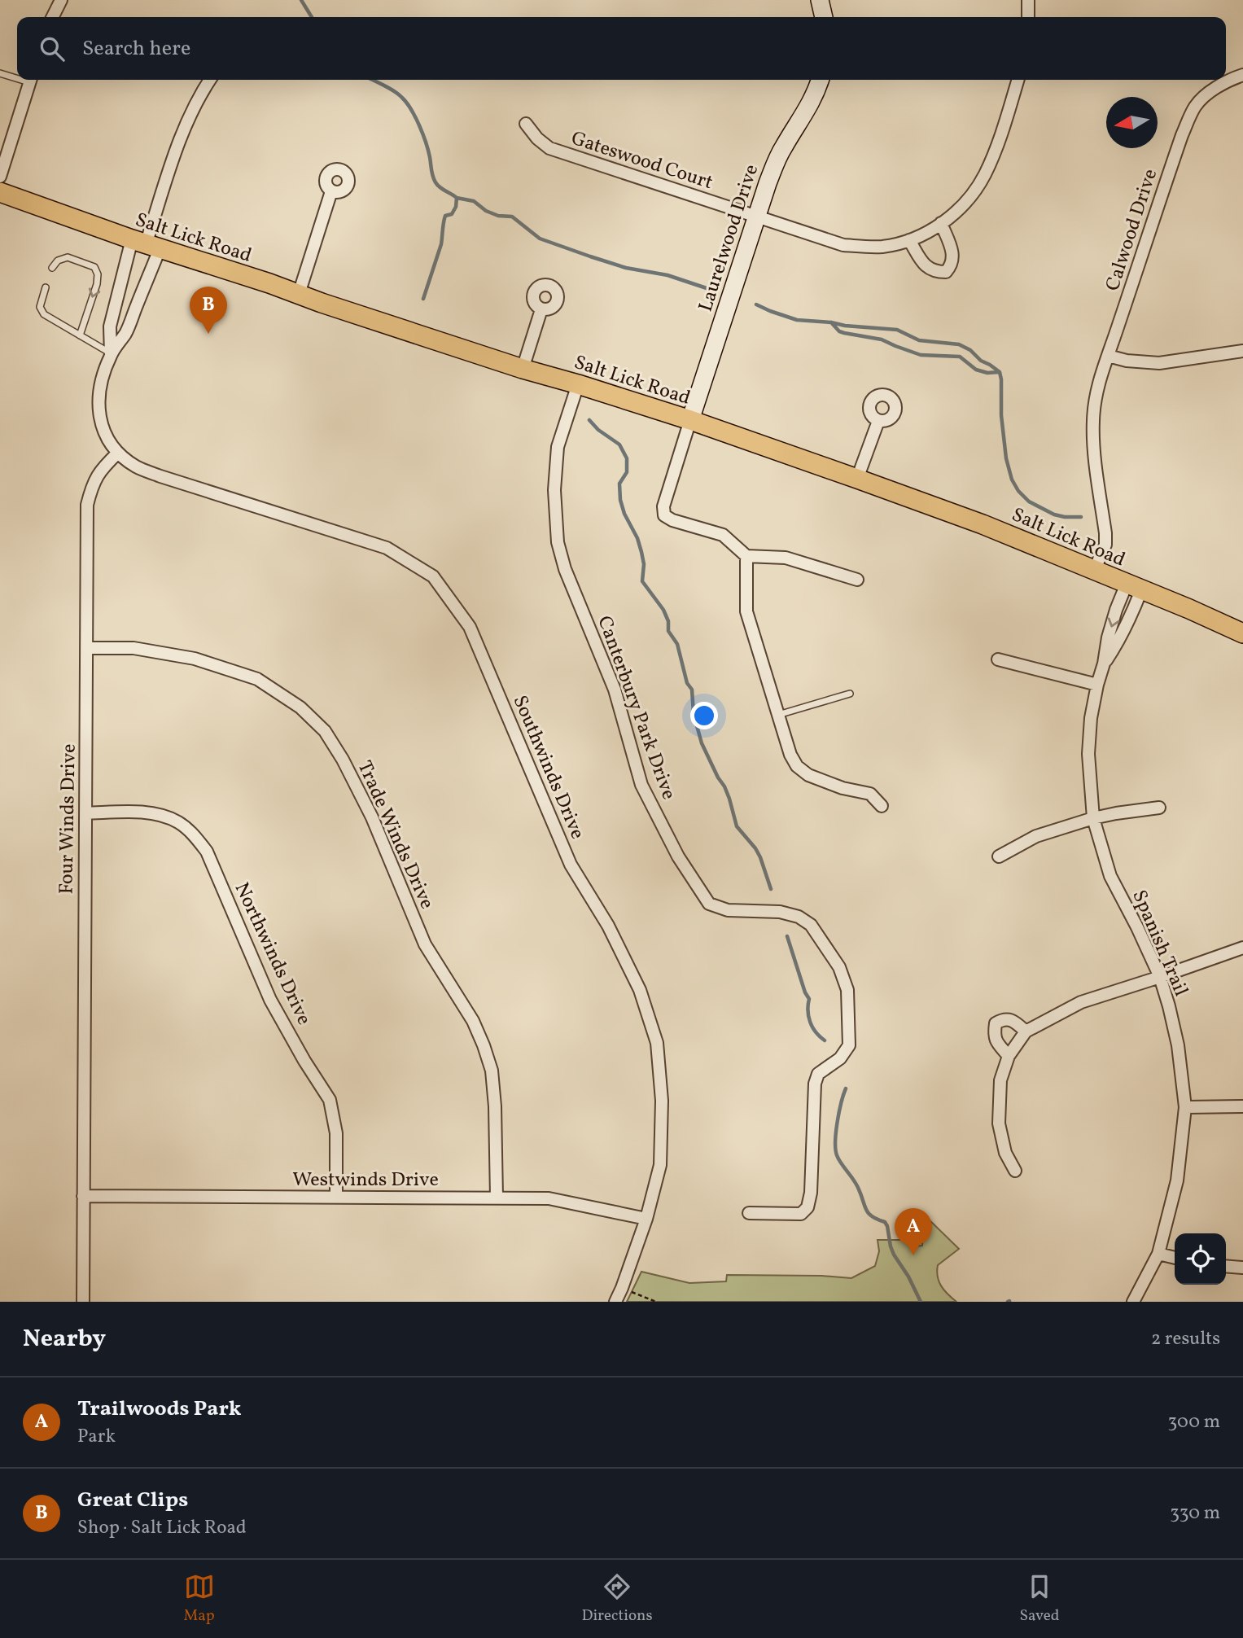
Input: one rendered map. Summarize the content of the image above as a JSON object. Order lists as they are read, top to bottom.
{
  "streets": {
    "main road": ["Salt Lick Road"],
    "street": [
      "Gateswood Court",
      "Calwood Drive",
      "Laurelwood Drive",
      "Canterbury Park Drive",
      "Southwinds Drive",
      "Four Winds Drive",
      "Trade Winds Drive",
      "Spanish Trail",
      "Northwinds Drive",
      "Westwinds Drive"
    ]
  },
  "crossings": [
    ["Gateswood Court", "Laurelwood Drive"],
    ["Calwood Drive", "Salt Lick Road"],
    ["Salt Lick Road", "Laurelwood Drive"],
    ["Salt Lick Road", "Canterbury Park Drive"],
    ["Salt Lick Road", "Spanish Trail"],
    ["Southwinds Drive", "Four Winds Drive"],
    ["Southwinds Drive", "Westwinds Drive"],
    ["Four Winds Drive", "Trade Winds Drive"],
    ["Four Winds Drive", "Northwinds Drive"],
    ["Four Winds Drive", "Westwinds Drive"],
    ["Trade Winds Drive", "Westwinds Drive"],
    ["Northwinds Drive", "Westwinds Drive"]
  ],
  "north": "left",
  "page": {
    "search": "Search here",
    "pins": ["B", "A"],
    "heading": ["Nearby", "2 results"],
    "list": [
      {
        "mark": "A",
        "name": "Trailwoods Park",
        "note": "Park",
        "value": "300 m"
      },
      {
        "mark": "B",
        "name": "Great Clips",
        "note": "Shop · Salt Lick Road",
        "value": "330 m"
      }
    ],
    "nav": ["Map", "Directions", "Saved"]
  }
}
